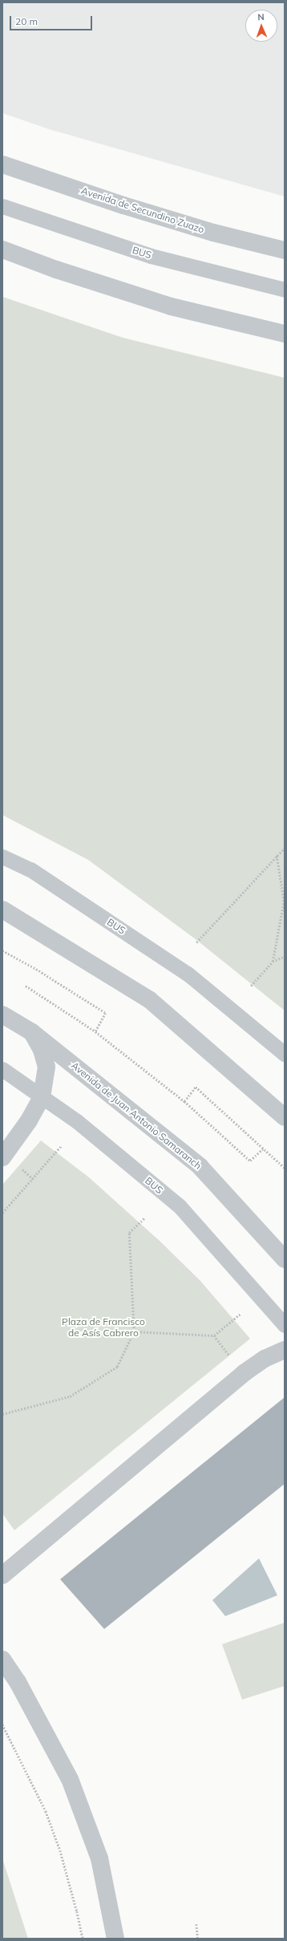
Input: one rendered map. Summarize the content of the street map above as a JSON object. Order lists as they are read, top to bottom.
{
  "streets": {
    "street": ["Avenida de Secundino Zuazo", "Avenida de Juan Antonio Samaranch"],
    "lane": ["BUS"]
  },
  "parks": ["Plaza de Francisco de Asís Cabrero"],
  "scale_bar": "20 m",
  "north": "top"
}
